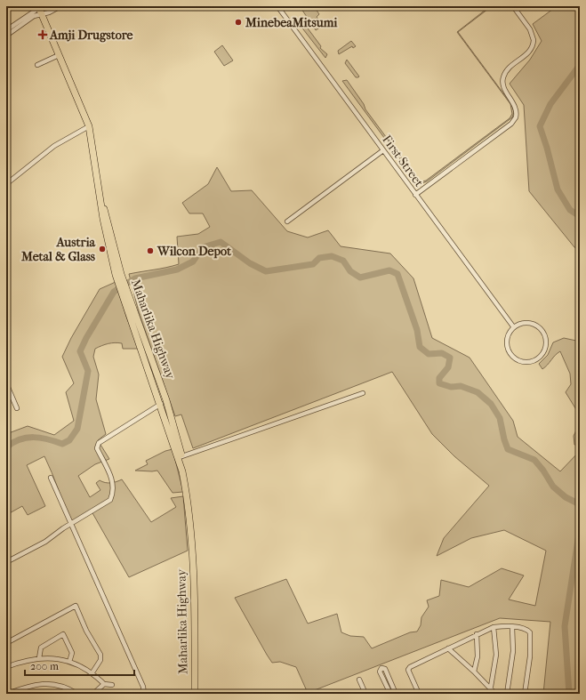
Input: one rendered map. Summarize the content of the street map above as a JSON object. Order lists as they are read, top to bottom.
{
  "streets": {
    "highway": ["Maharlika Highway"],
    "street": ["First Street"]
  },
  "places": {
    "other": ["MinebeaMitsumi", "Austria Metal & Glass", "Wilcon Depot"],
    "health": ["Amji Drugstore"]
  },
  "scale_bar": "200 m"
}
